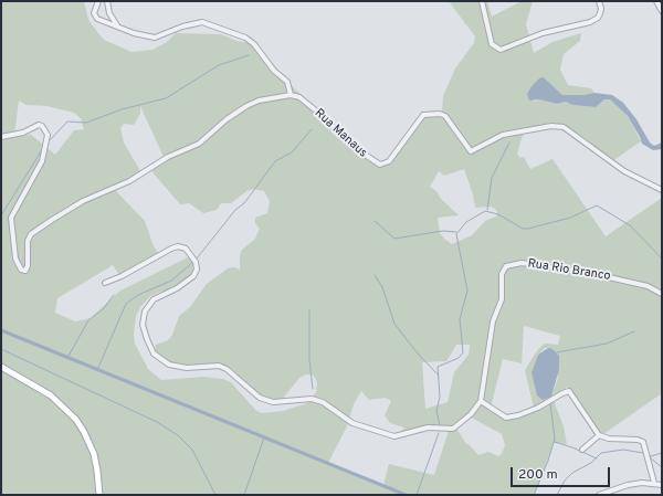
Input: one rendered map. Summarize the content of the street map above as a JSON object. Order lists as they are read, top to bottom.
{
  "streets": {
    "street": ["Rua Manaus", "Rua Rio Branco"]
  },
  "scale_bar": "200 m"
}
